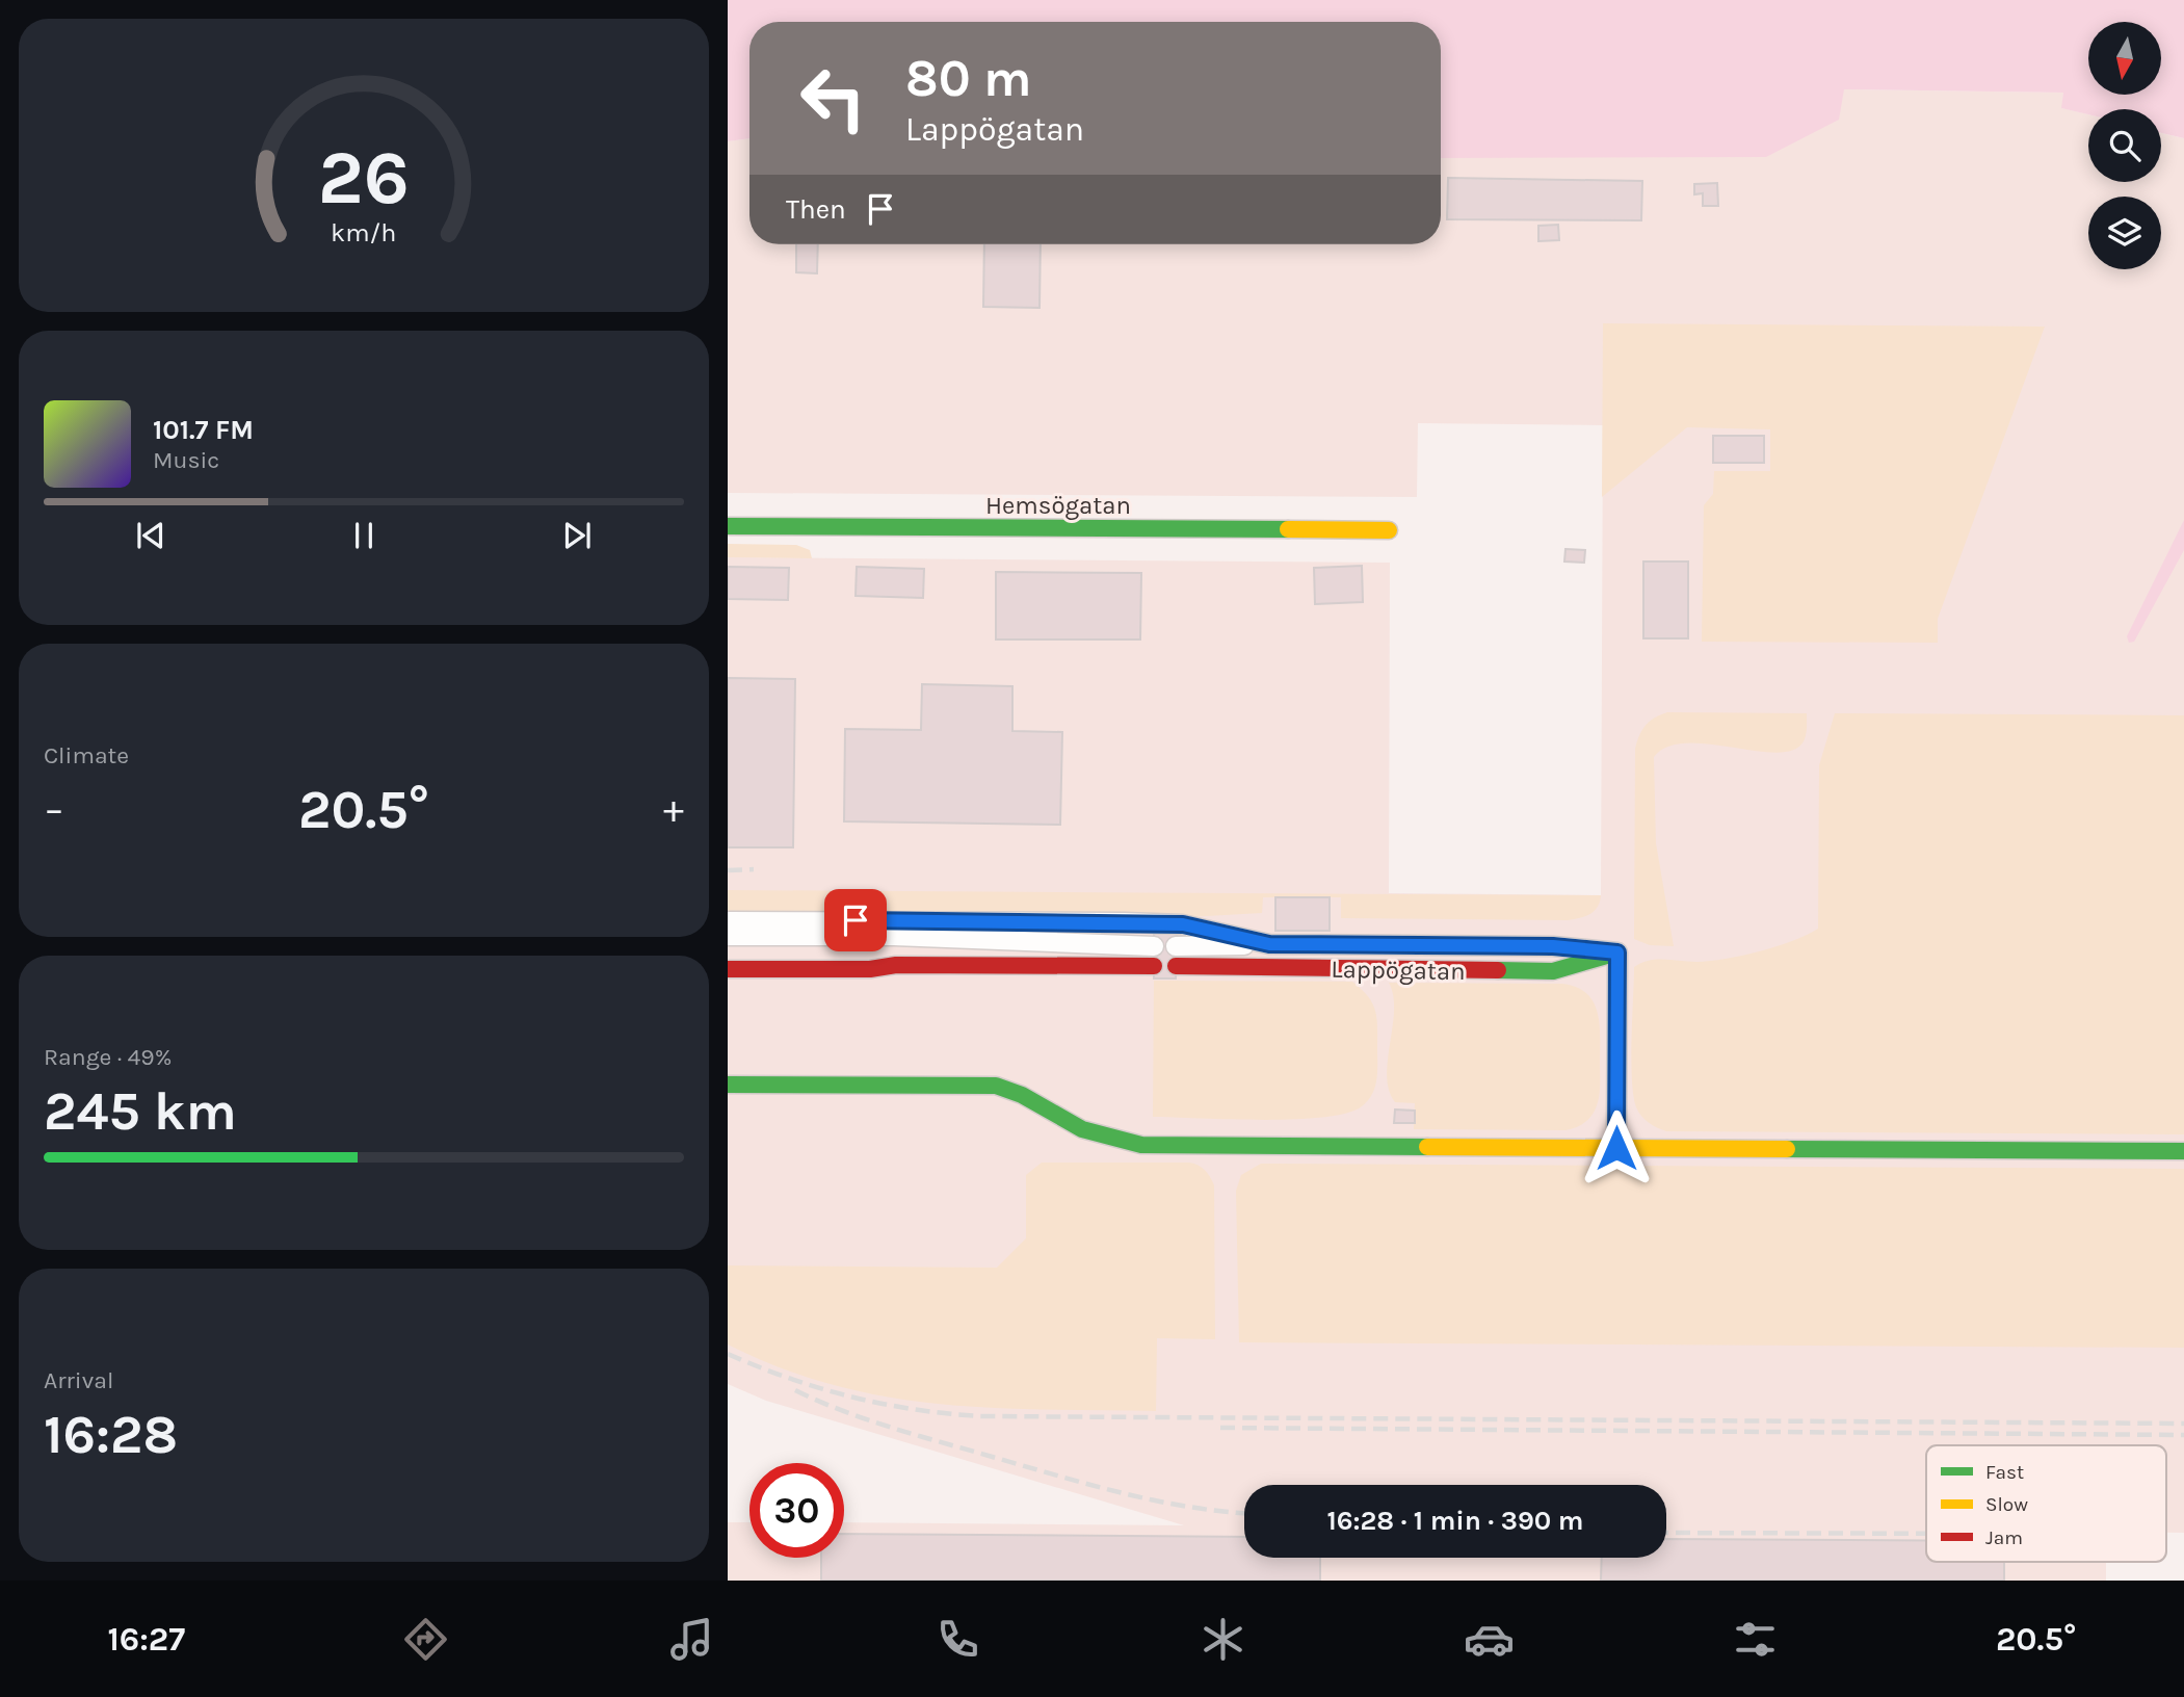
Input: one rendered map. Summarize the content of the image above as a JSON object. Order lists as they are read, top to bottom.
{
  "streets": {
    "street": ["Hemsögatan", "Lappögatan"]
  },
  "legend": ["Fast", "Slow", "Jam"],
  "north": "bottom",
  "page": {
    "turn": ["80 m", "Lappögatan"],
    "then": "Then",
    "song": ["101.7 FM", "Music"],
    "tile": [
      "Climate",
      ["Range · 49%", "245 km"],
      ["Arrival", "16:28"]
    ],
    "heat": ["−", "20.5°", "+"],
    "limit": "30",
    "trip": "16:28 · 1 min · 390 m",
    "tabs": ["16:27", "20.5°"],
    "gauge": ["26", "km/h"]
  }
}
